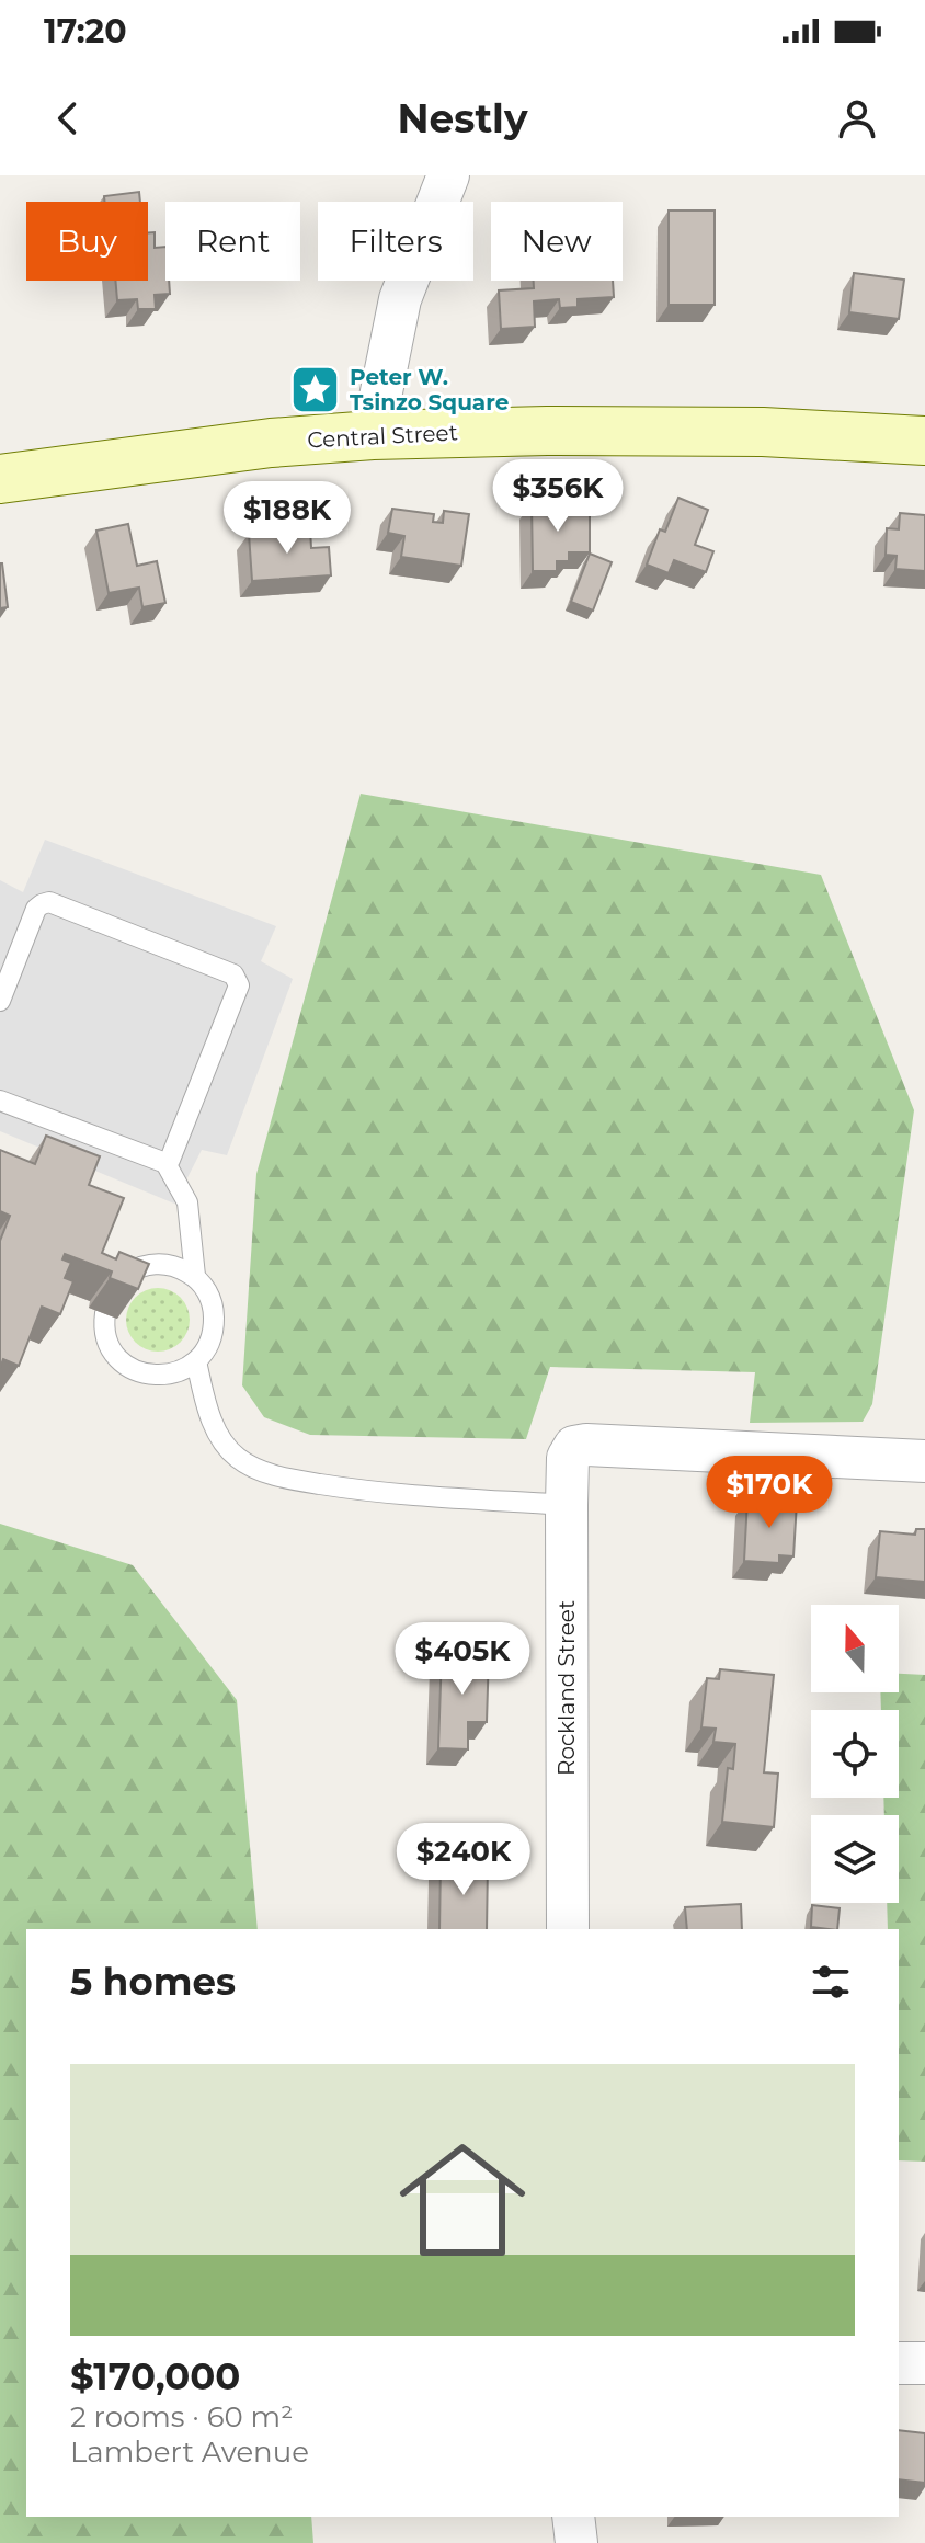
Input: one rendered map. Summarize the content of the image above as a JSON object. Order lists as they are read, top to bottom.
{
  "streets": {
    "main road": ["Central Street"],
    "street": ["Rockland Street"]
  },
  "places": {
    "place": ["Peter W. Tsinzo Square"]
  },
  "north": "top",
  "page": {
    "status": "17:20",
    "header": "Nestly",
    "chip": [
      "Buy",
      "Rent",
      "Filters",
      "New"
    ],
    "price": [
      "$356K",
      "$188K",
      "$170K",
      "$405K",
      "$240K"
    ],
    "heading": "5 homes",
    "list": [
      {
        "name": "$170,000",
        "note": "2 rooms · 60 m² · Lambert Avenue"
      }
    ]
  }
}
